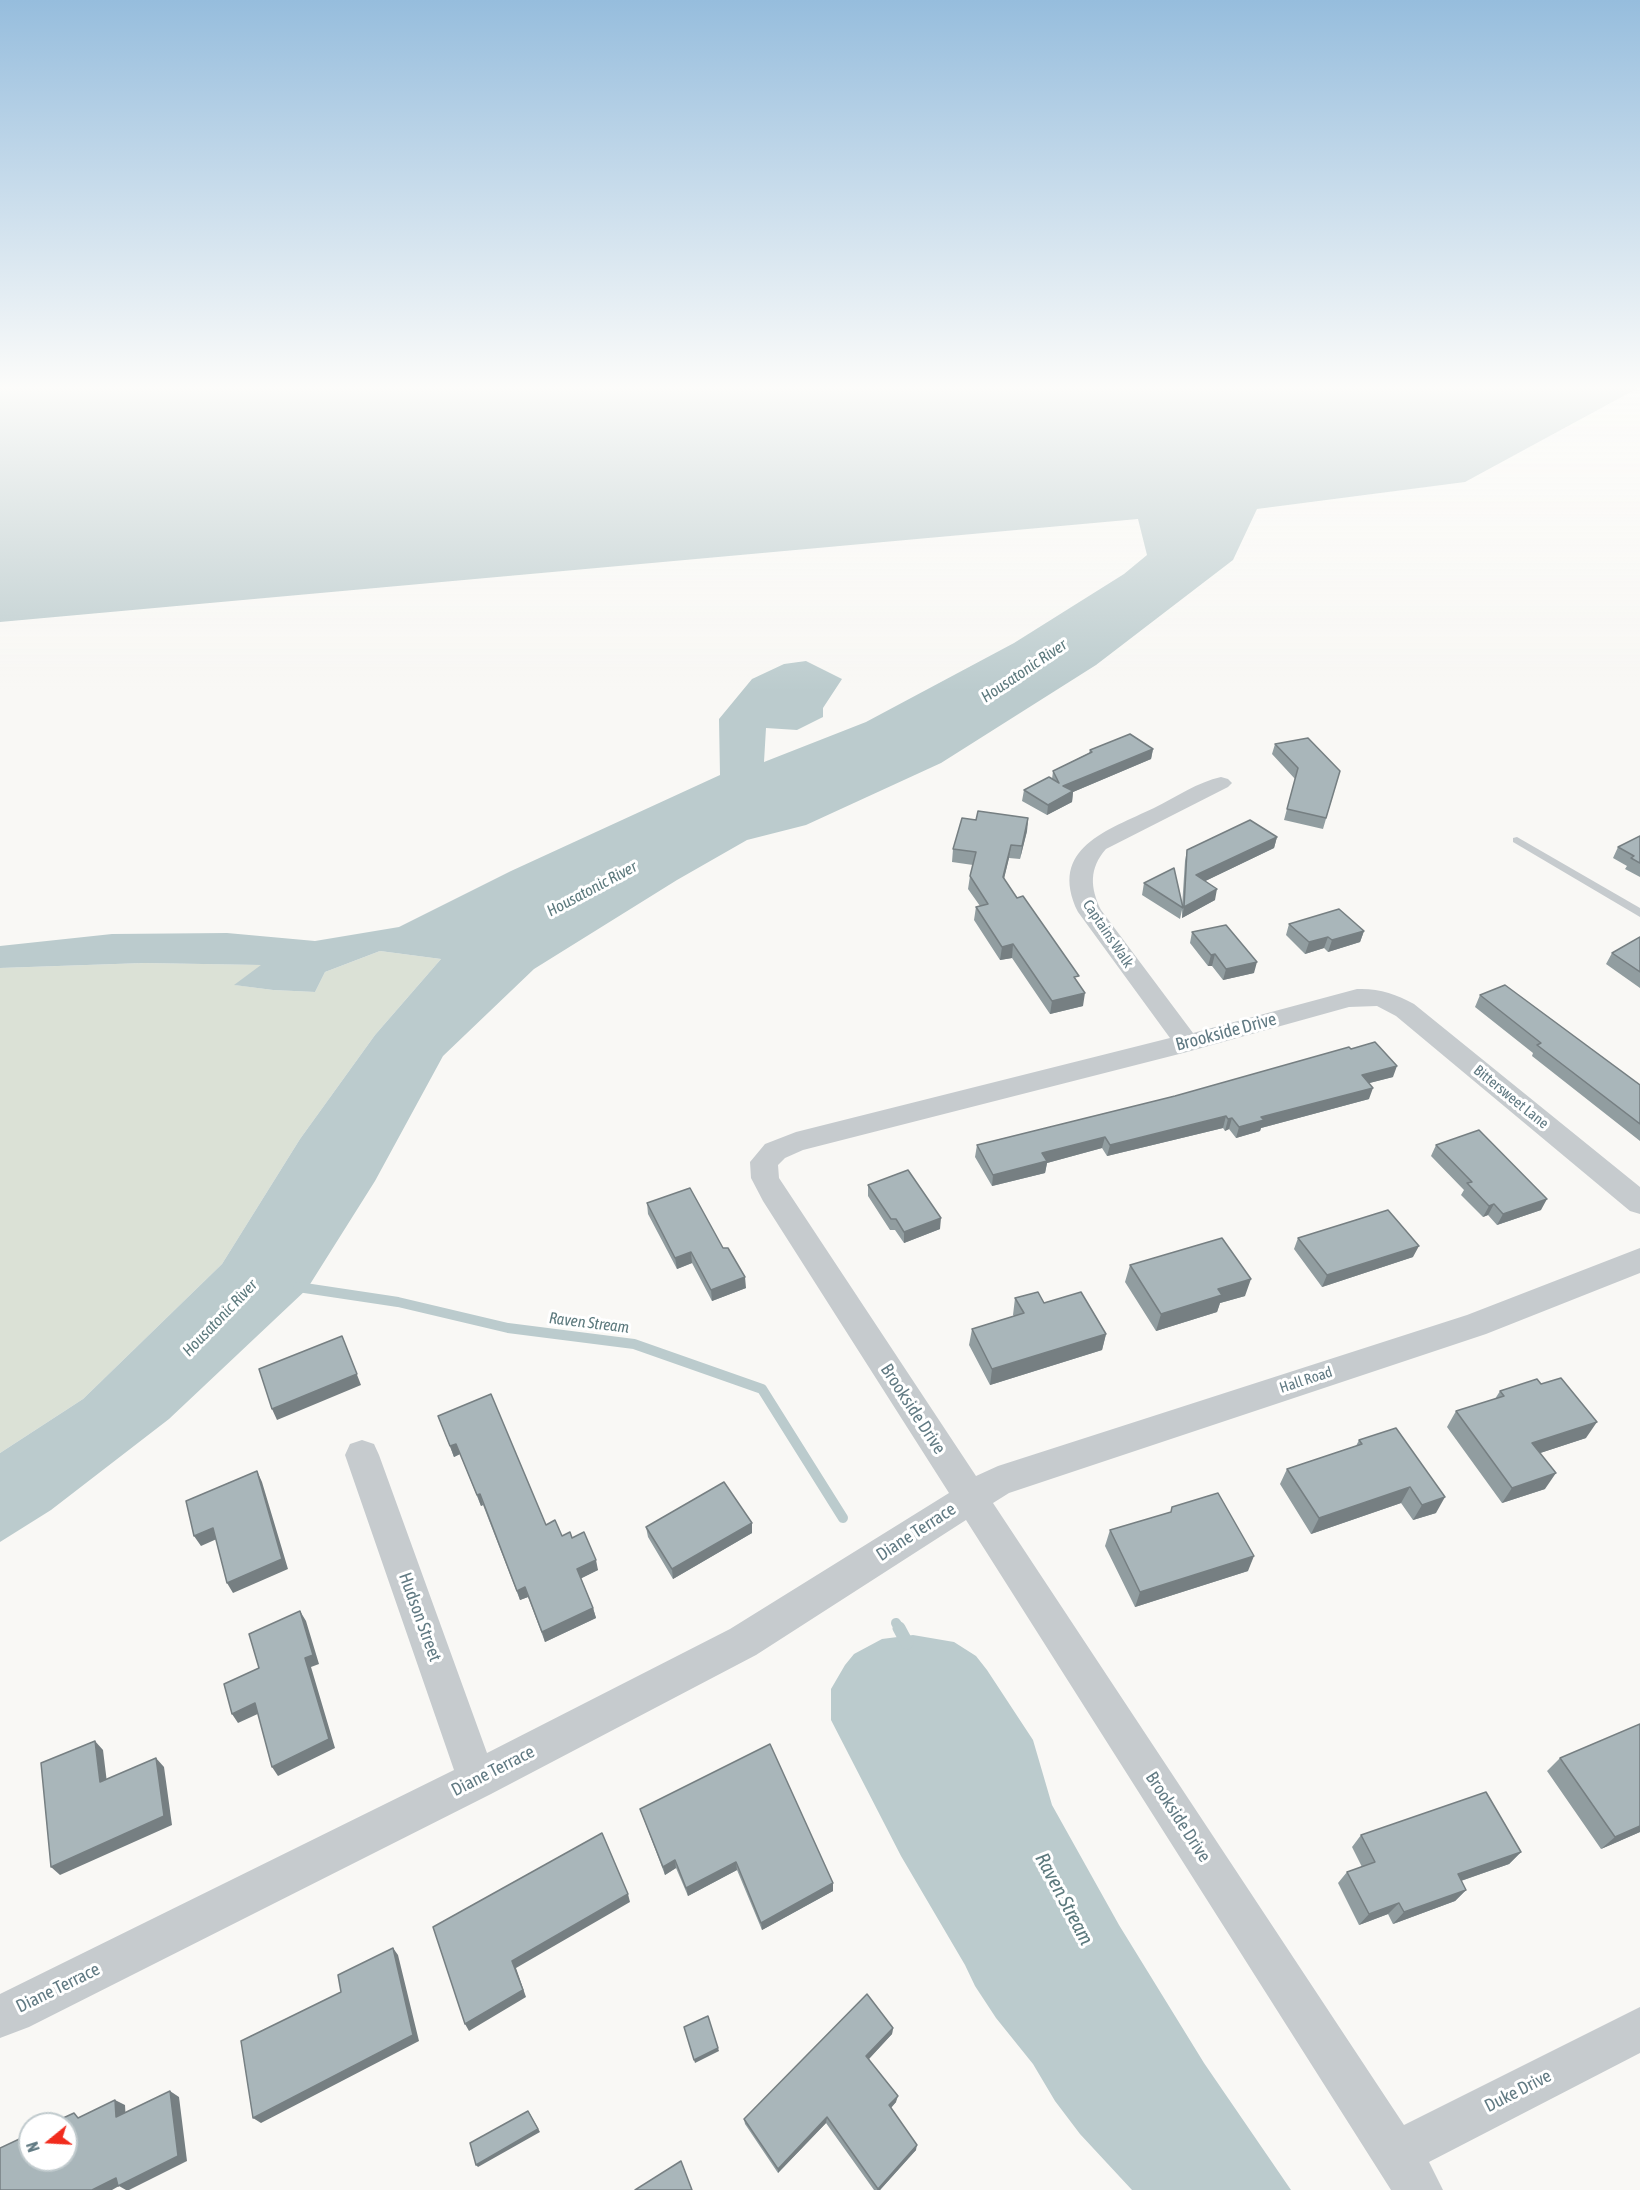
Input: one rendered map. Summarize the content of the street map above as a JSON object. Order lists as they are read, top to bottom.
{
  "streets": {
    "street": [
      "Captains Walk",
      "Brookside Drive",
      "Bittersweet Lane",
      "Hall Road",
      "Diane Terrace",
      "Hudson Street",
      "Duke Drive"
    ]
  },
  "crossings": [
    ["Captains Walk", "Brookside Drive"],
    ["Brookside Drive", "Bittersweet Lane"],
    ["Brookside Drive", "Hall Road"],
    ["Brookside Drive", "Diane Terrace"],
    ["Brookside Drive", "Duke Drive"],
    ["Hall Road", "Diane Terrace"],
    ["Diane Terrace", "Hudson Street"]
  ],
  "water": ["Housatonic River", "Raven Stream"],
  "north": "left"
}
